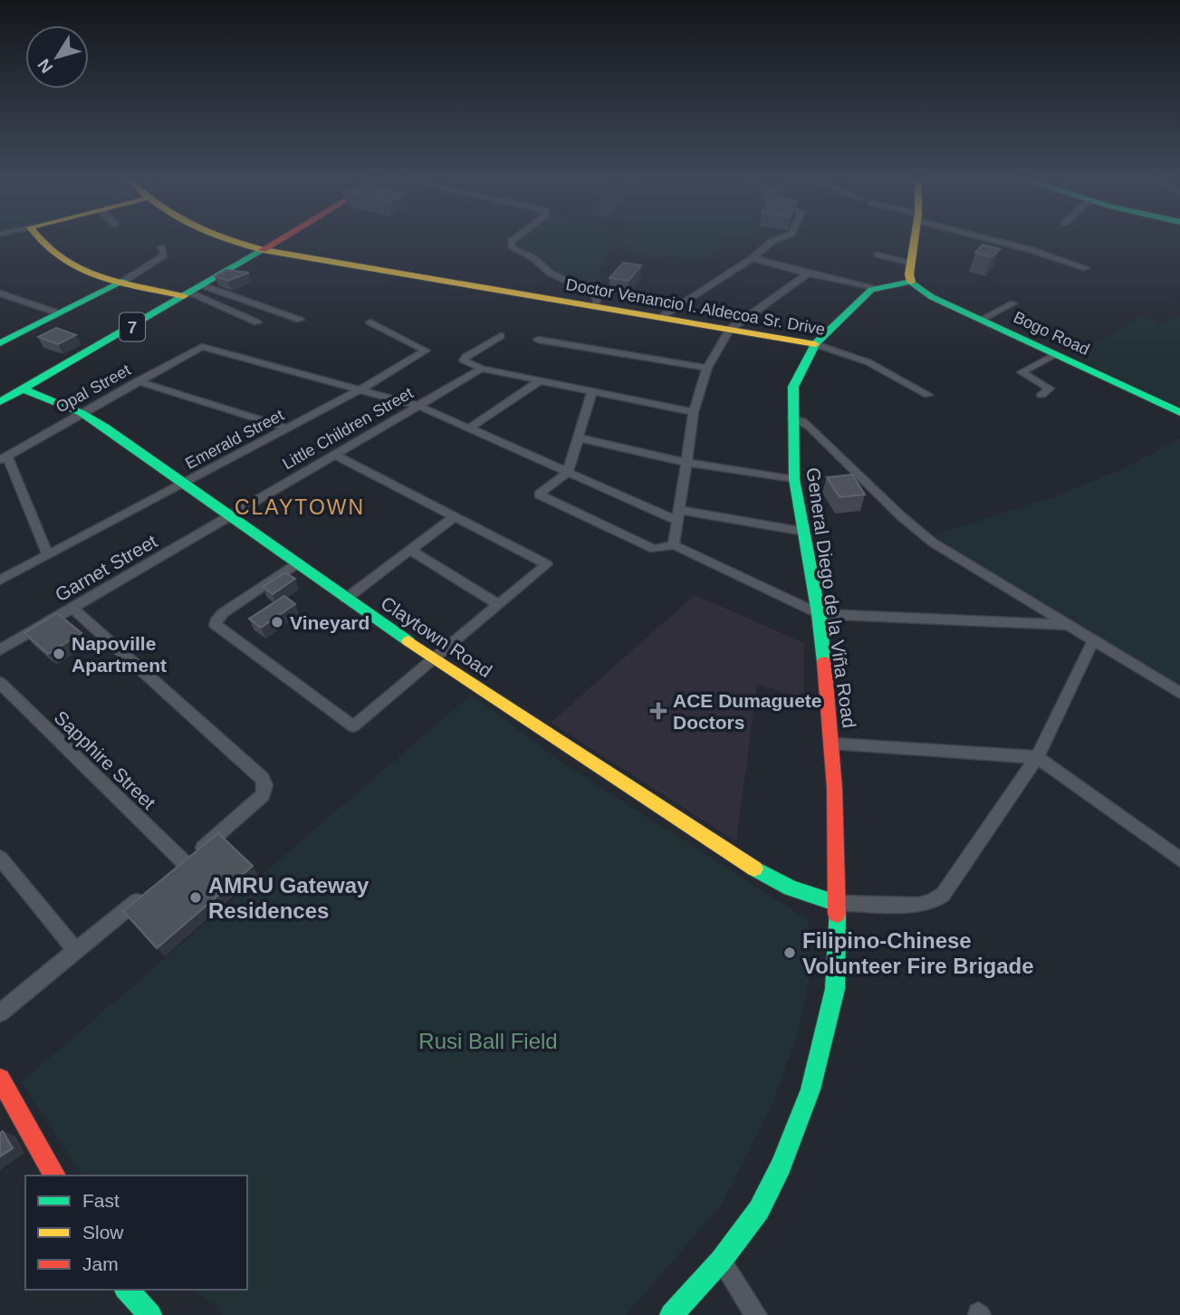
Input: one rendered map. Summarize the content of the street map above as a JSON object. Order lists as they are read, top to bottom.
{
  "streets": {
    "main road": [
      "Doctor Venancio I. Aldecoa Sr. Drive",
      "7",
      "Bogo Road",
      "General Diego de la Viña Road",
      "Claytown Road"
    ],
    "street": [
      "Opal Street",
      "Little Children Street",
      "Emerald Street",
      "Garnet Street",
      "Sapphire Street"
    ]
  },
  "crossings": [
    ["Doctor Venancio I. Aldecoa Sr. Drive", "7"],
    ["Doctor Venancio I. Aldecoa Sr. Drive", "General Diego de la Viña Road"],
    ["7", "Claytown Road"],
    ["Bogo Road", "General Diego de la Viña Road"],
    ["Opal Street", "Emerald Street"],
    ["Opal Street", "Claytown Road"],
    ["Little Children Street", "Garnet Street"],
    ["Little Children Street", "Claytown Road"],
    ["Emerald Street", "Claytown Road"],
    ["Garnet Street", "Claytown Road"],
    ["Garnet Street", "Sapphire Street"],
    ["General Diego de la Viña Road", "Claytown Road"]
  ],
  "districts": ["CLAYTOWN"],
  "parks": ["Rusi Ball Field"],
  "places": {
    "other": [
      "Vineyard",
      "Napoville Apartment",
      "AMRU Gateway Residences",
      "Filipino-Chinese Volunteer Fire Brigade"
    ],
    "health": ["ACE Dumaguete Doctors"]
  },
  "legend": ["Fast", "Slow", "Jam"],
  "north": "bottom left"
}
